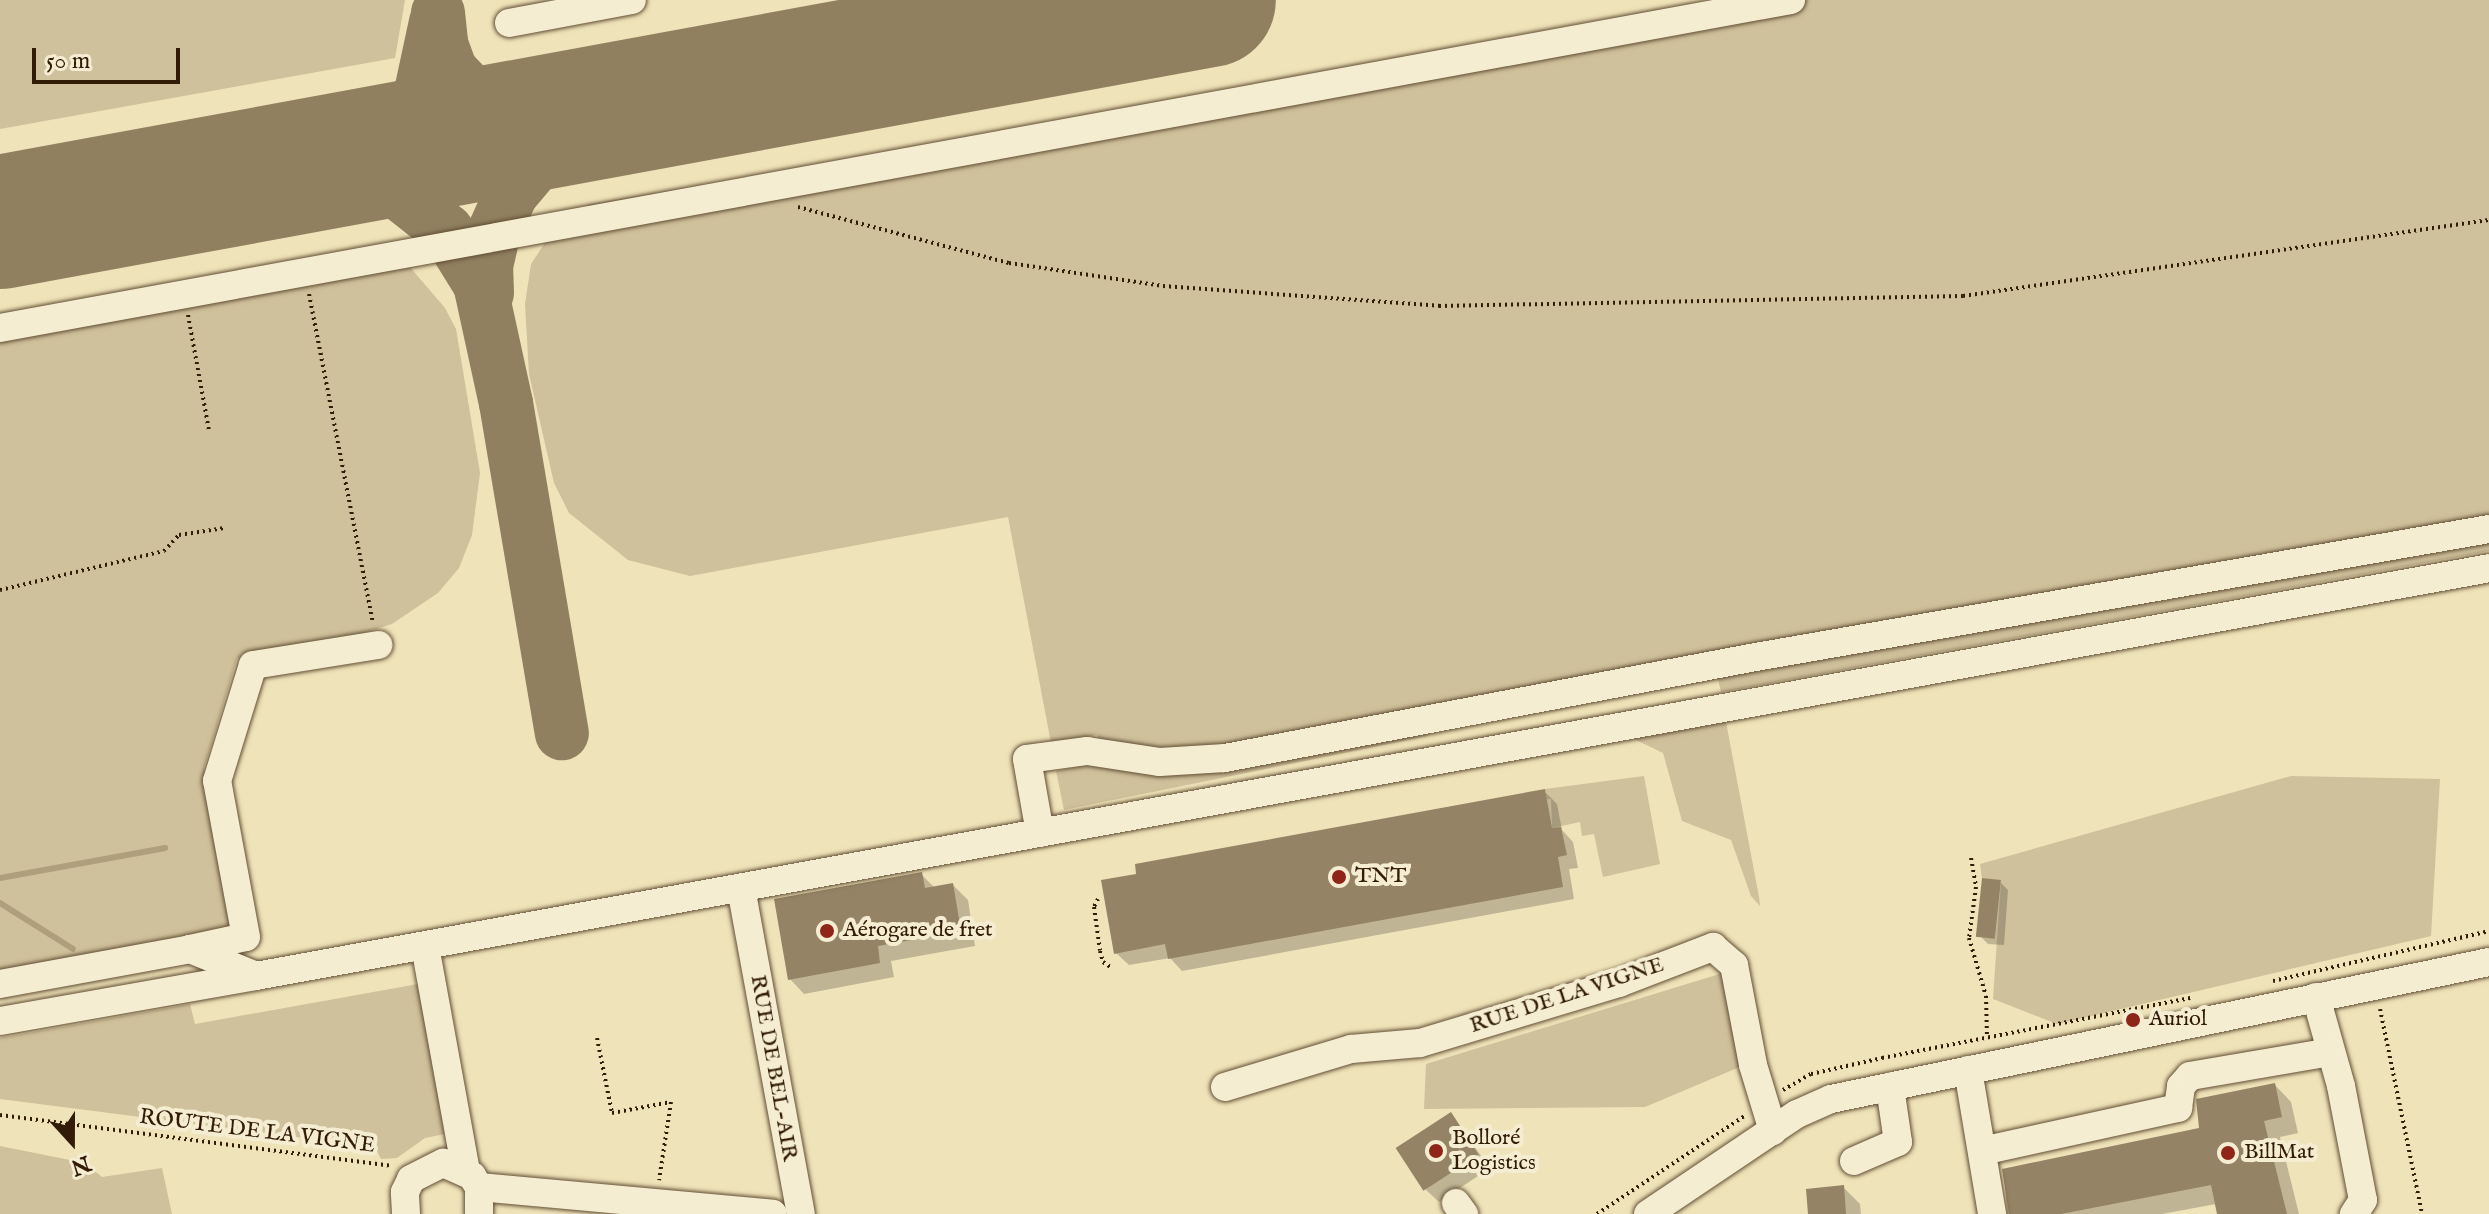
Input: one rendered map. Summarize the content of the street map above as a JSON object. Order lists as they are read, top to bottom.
{
  "streets": {
    "street": ["RUE DE LA VIGNE", "RUE DE BEL-AIR"],
    "path": ["ROUTE DE LA VIGNE"]
  },
  "places": [
    "TNT",
    "Aérogare de fret",
    "Auriol",
    "Bolloré Logistics",
    "BillMat"
  ],
  "scale_bar": "50 m",
  "north": "bottom"
}
